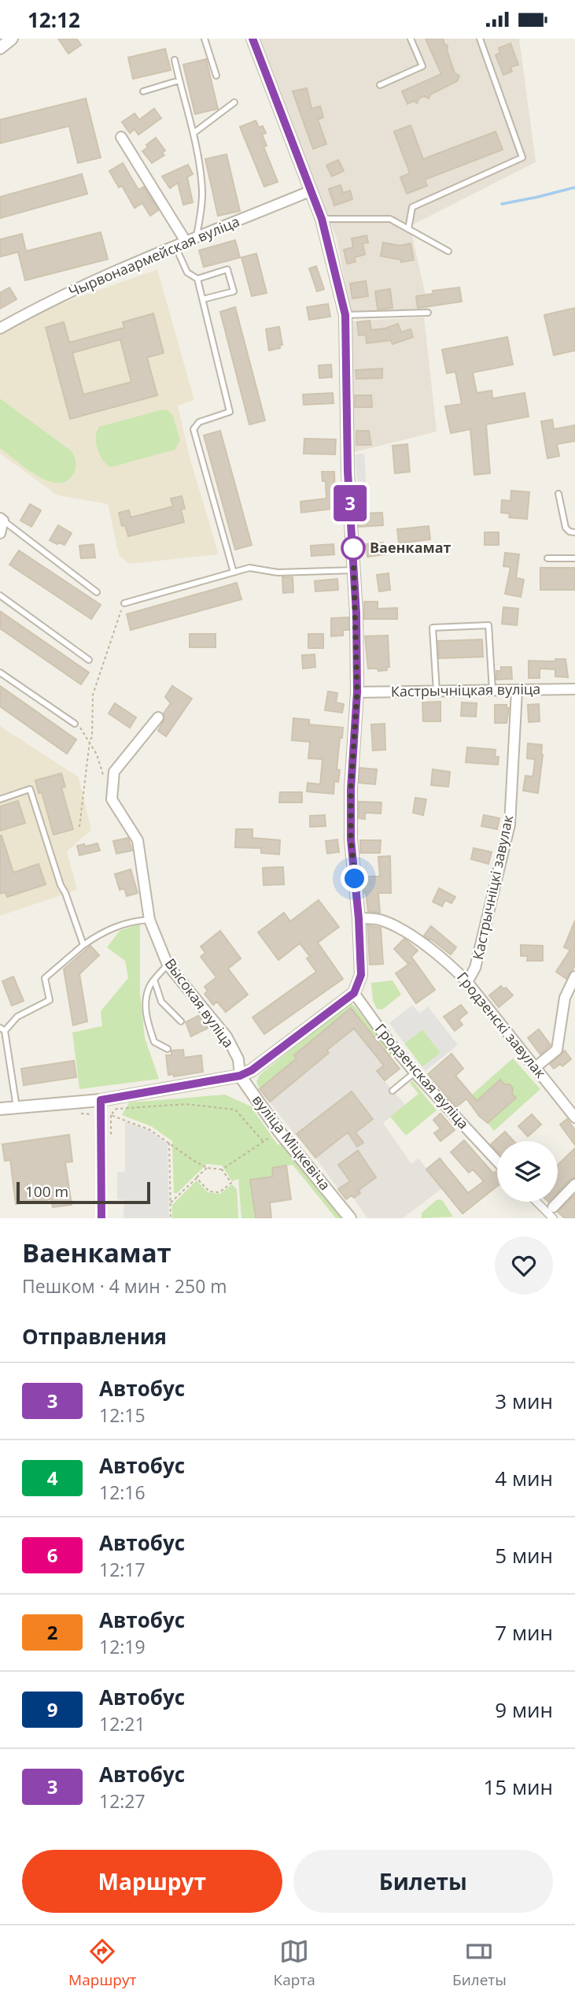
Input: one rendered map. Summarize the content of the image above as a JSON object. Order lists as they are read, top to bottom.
{
  "streets": {
    "street": [
      "Чырвонаармейская вуліца",
      "Кастрычніцкая вуліца",
      "Кастрычніцкі завулак",
      "Высокая вуліца",
      "Гродзенскі завулак",
      "Гродзенская вуліца",
      "вуліца Міцкевіча"
    ]
  },
  "crossings": [
    ["Кастрычніцкая вуліца", "Кастрычніцкі завулак"],
    ["Кастрычніцкі завулак", "Гродзенскі завулак"],
    ["Высокая вуліца", "вуліца Міцкевіча"]
  ],
  "places": ["Ваенкамат"],
  "lines": ["bus line 3"],
  "scale_bar": "100 m",
  "page": {
    "status": "12:12",
    "on_map": "3",
    "scale": "100 m",
    "heading": [
      ["Ваенкамат", "Пешком · 4 мин · 250 m"],
      "Отправления"
    ],
    "list": [
      {
        "mark": "3",
        "name": "Автобус",
        "note": "12:15",
        "value": "3 мин"
      },
      {
        "mark": "4",
        "name": "Автобус",
        "note": "12:16",
        "value": "4 мин"
      },
      {
        "mark": "6",
        "name": "Автобус",
        "note": "12:17",
        "value": "5 мин"
      },
      {
        "mark": "2",
        "name": "Автобус",
        "note": "12:19",
        "value": "7 мин"
      },
      {
        "mark": "9",
        "name": "Автобус",
        "note": "12:21",
        "value": "9 мин"
      },
      {
        "mark": "3",
        "name": "Автобус",
        "note": "12:27",
        "value": "15 мин"
      }
    ],
    "buttons": ["Маршрут", "Билеты"],
    "tabs": ["Маршрут", "Карта", "Билеты"]
  }
}
